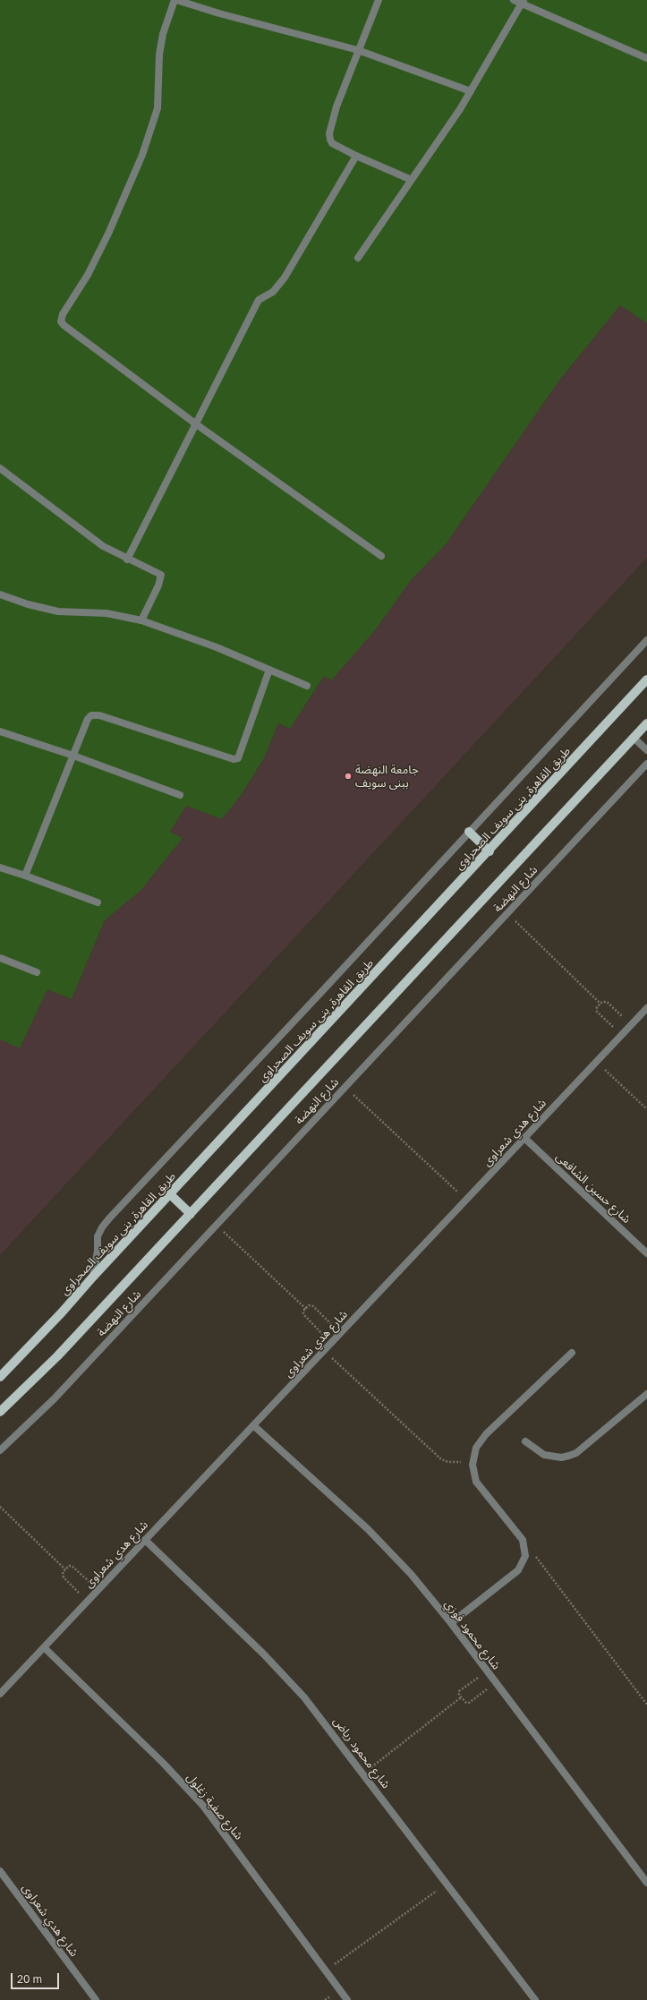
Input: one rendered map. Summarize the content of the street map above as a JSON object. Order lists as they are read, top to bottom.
{
  "streets": {
    "main road": ["طريق القاهرة, بنى سويف الصحراوى"],
    "street": [
      "شارع النهضة",
      "شارع هدي شعراوى",
      "شارع حسين الشافعى",
      "شارع محمود فوزي",
      "شارع محمود رياض",
      "شارع صفية زغلول"
    ]
  },
  "crossings": [
    ["شارع هدي شعراوى", "شارع حسين الشافعى"],
    ["شارع هدي شعراوى", "شارع محمود فوزي"],
    ["شارع هدي شعراوى", "شارع محمود رياض"],
    ["شارع هدي شعراوى", "شارع صفية زغلول"]
  ],
  "places": ["جامعة النهضة ببنى سويف"],
  "scale_bar": "20 m"
}
